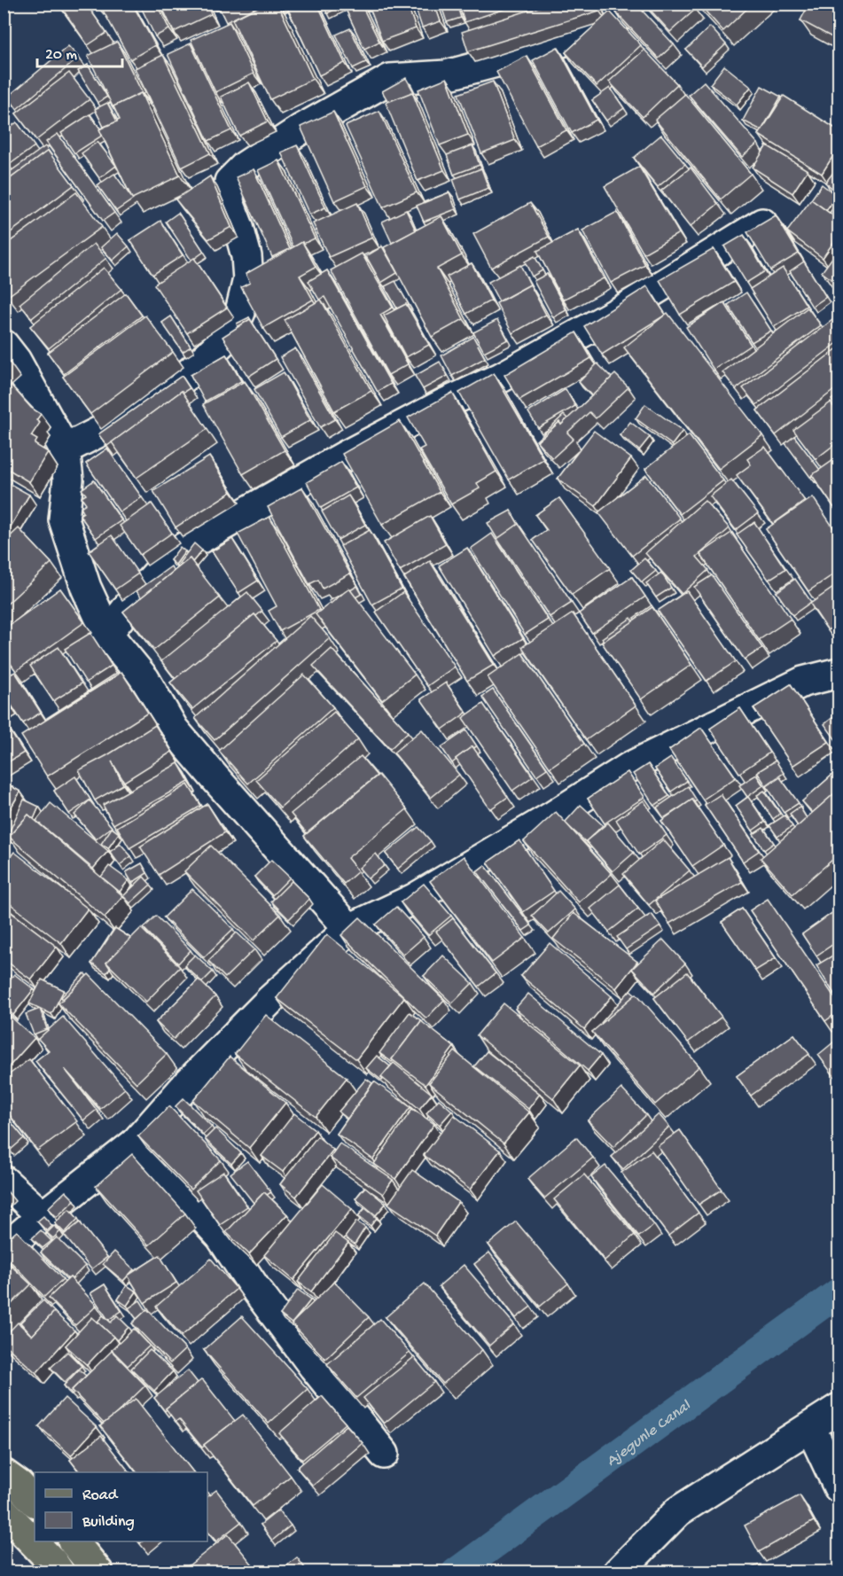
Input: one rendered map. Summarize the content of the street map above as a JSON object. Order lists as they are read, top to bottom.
{
  "water": ["Ajegunle Canal"],
  "legend": ["Road", "Building"],
  "scale_bar": "20 m"
}
